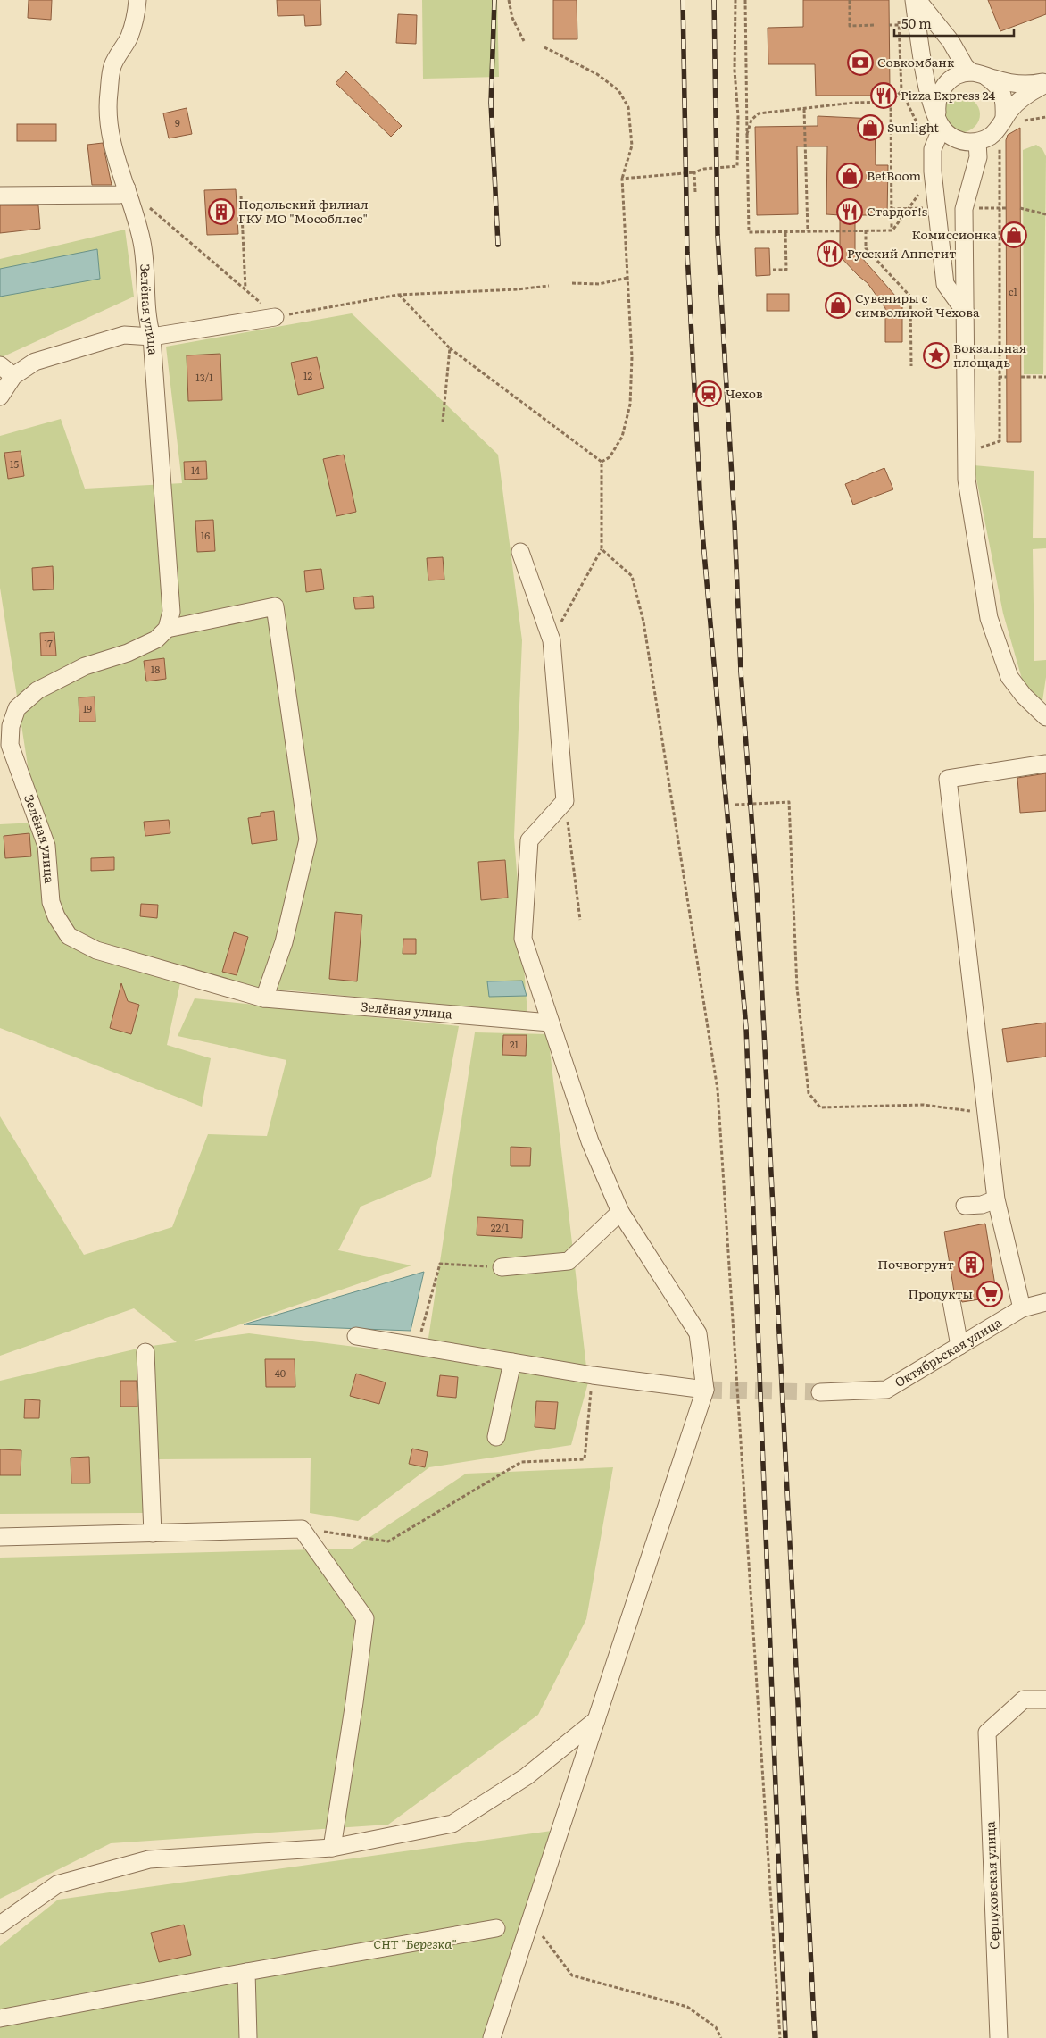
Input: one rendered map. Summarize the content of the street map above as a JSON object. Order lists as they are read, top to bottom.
{
  "streets": {
    "street": ["Зелёная улица", "Октябрьская улица", "Серпуховская улица"]
  },
  "parks": ["СНТ \"Березка\""],
  "places": {
    "bank": ["Совкомбанк"],
    "restaurant": ["Pizza Express 24", "Стардог!s", "Русский Аппетит"],
    "shop": [
      "Sunlight",
      "BetBoom",
      "Комиссионка",
      "Сувениры с символикой Чехова"
    ],
    "building": ["Подольский филиал ГКУ МО \"Мособллес\"", "Почвогрунт"],
    "place": ["Вокзальная площадь"],
    "station": ["Чехов"],
    "supermarket": ["Продукты"]
  },
  "house_numbers": [
    "9",
    "с1",
    "12",
    "13/1",
    "15",
    "14",
    "16",
    "17",
    "18",
    "19",
    "21",
    "22/1",
    "40"
  ],
  "scale_bar": "50 m"
}
